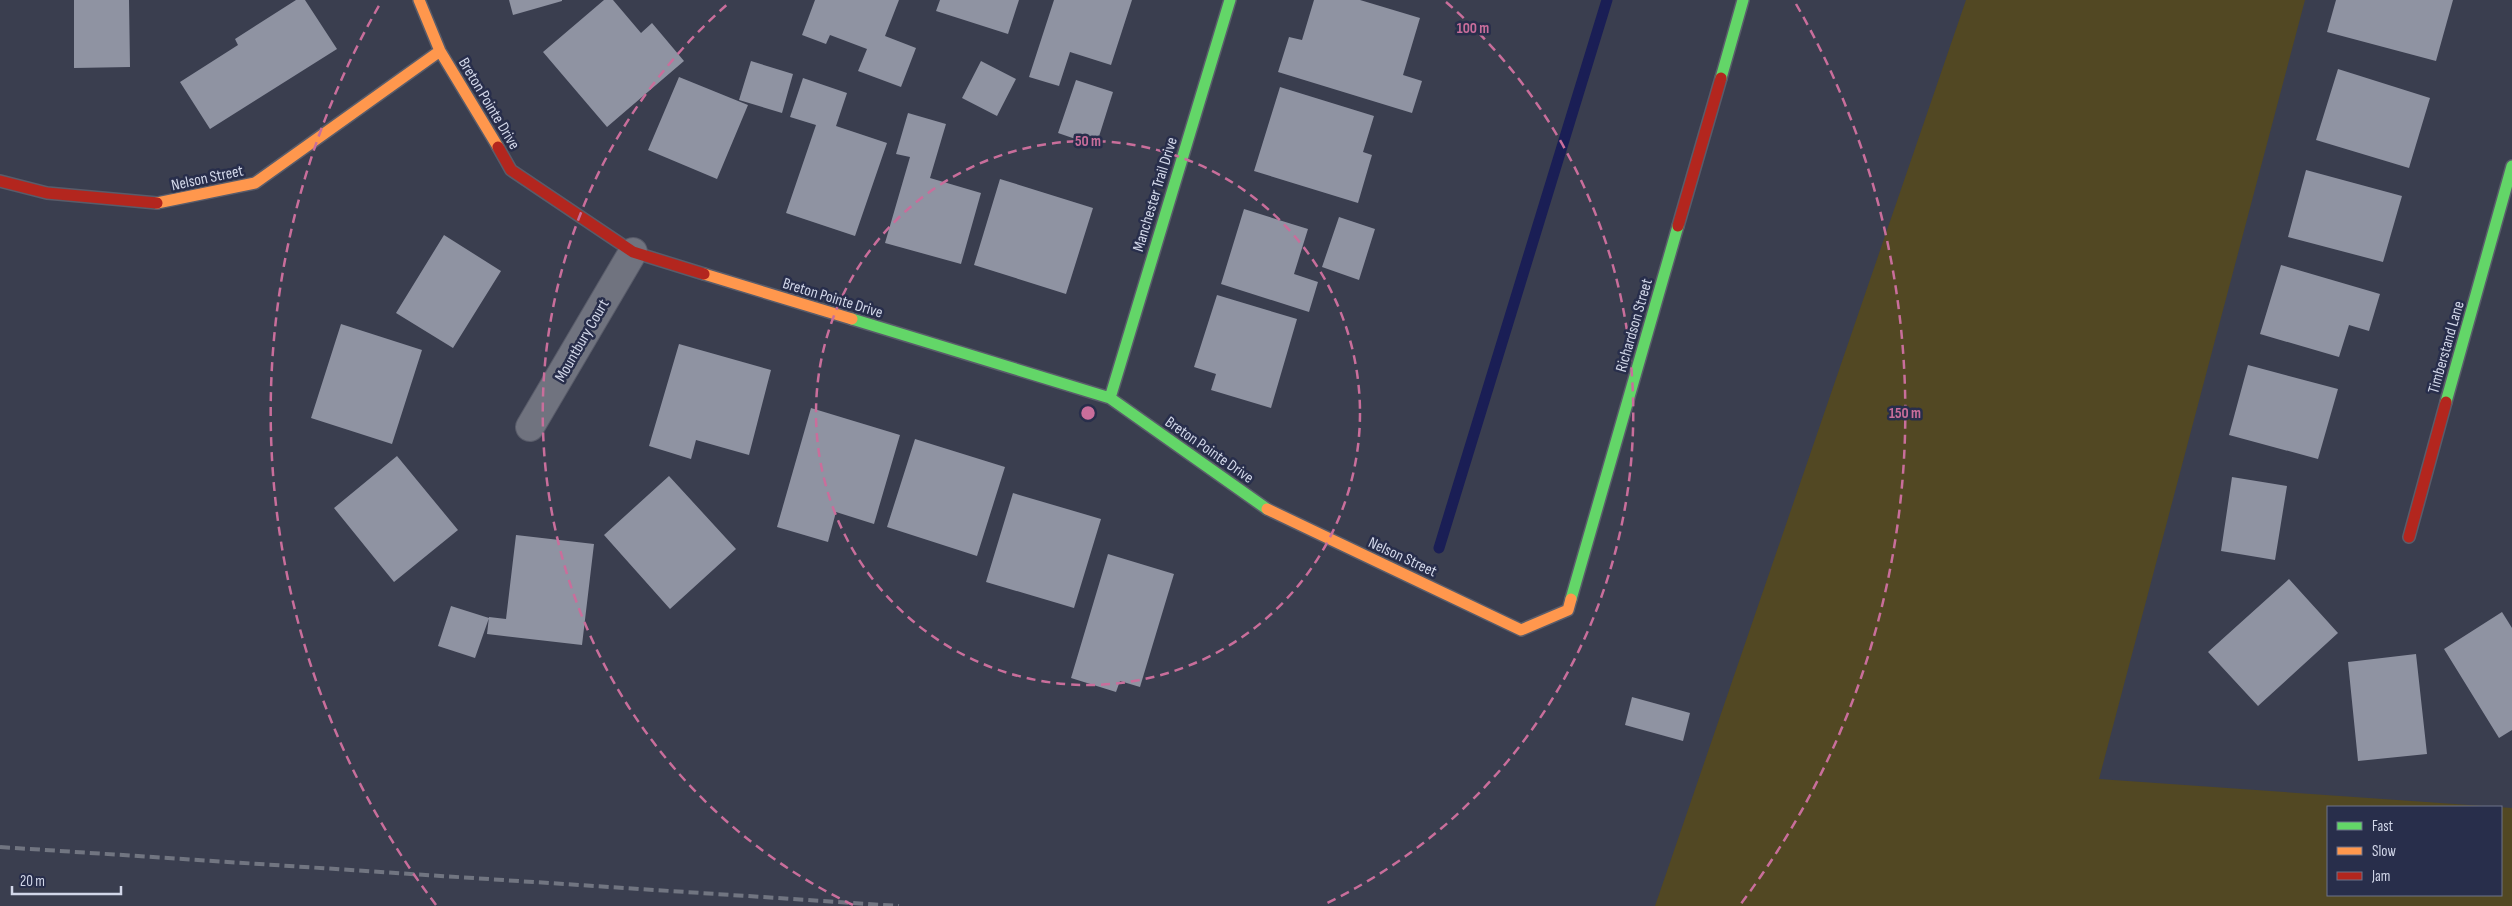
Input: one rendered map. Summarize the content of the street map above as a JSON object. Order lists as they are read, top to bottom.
{
  "streets": {
    "street": [
      "Breton Pointe Drive",
      "Nelson Street",
      "Manchester Trail Drive",
      "Richardson Street",
      "Mountbury Court",
      "Timberstand Lane"
    ]
  },
  "crossings": [
    ["Breton Pointe Drive", "Nelson Street"],
    ["Breton Pointe Drive", "Manchester Trail Drive"],
    ["Breton Pointe Drive", "Mountbury Court"],
    ["Nelson Street", "Richardson Street"]
  ],
  "legend": ["Fast", "Slow", "Jam"],
  "scale_bar": "20 m",
  "rings": ["100 m", "50 m", "150 m"]
}
